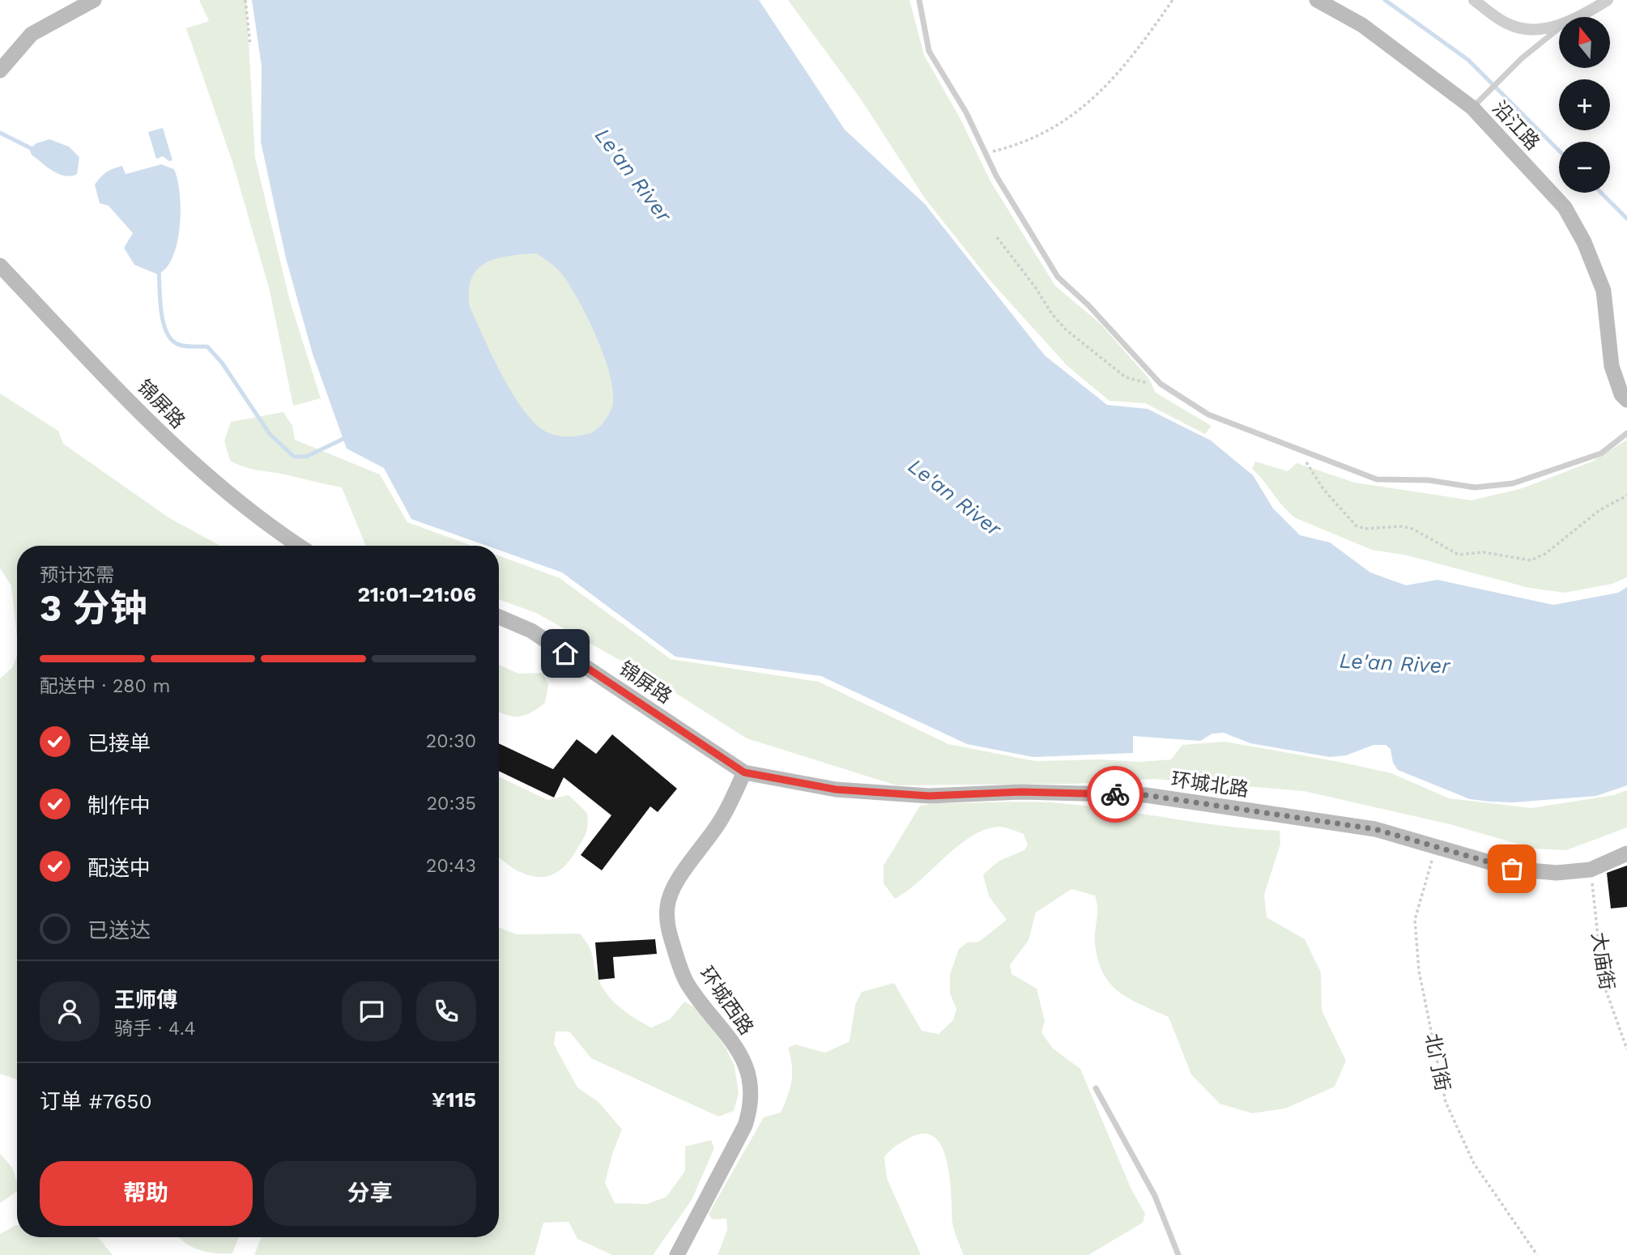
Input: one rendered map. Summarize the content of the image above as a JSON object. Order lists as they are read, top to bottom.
{
  "streets": {
    "street": [
      "沿江路",
      "锦屏路",
      "环城北路",
      "环城西路"
    ],
    "path": ["大庙街", "北门街"]
  },
  "crossings": [
    ["锦屏路", "环城北路"],
    ["锦屏路", "环城西路"],
    ["环城北路", "大庙街"],
    ["环城北路", "环城西路"],
    ["环城北路", "北门街"]
  ],
  "water": ["Le'an River"],
  "north": "top",
  "page": {
    "map_buttons": ["+", "−"],
    "heading": ["3 分钟", "预计还需", "21:01–21:06"],
    "panel": [
      "王师傅",
      "骑手 · 4.4",
      "订单 #7650",
      "¥115"
    ],
    "bar": "配送中 · 280 m",
    "list": [
      ["已接单", "20:30"],
      ["制作中", "20:35"],
      ["配送中", "20:43"],
      "已送达"
    ],
    "buttons": ["帮助", "分享"]
  }
}
